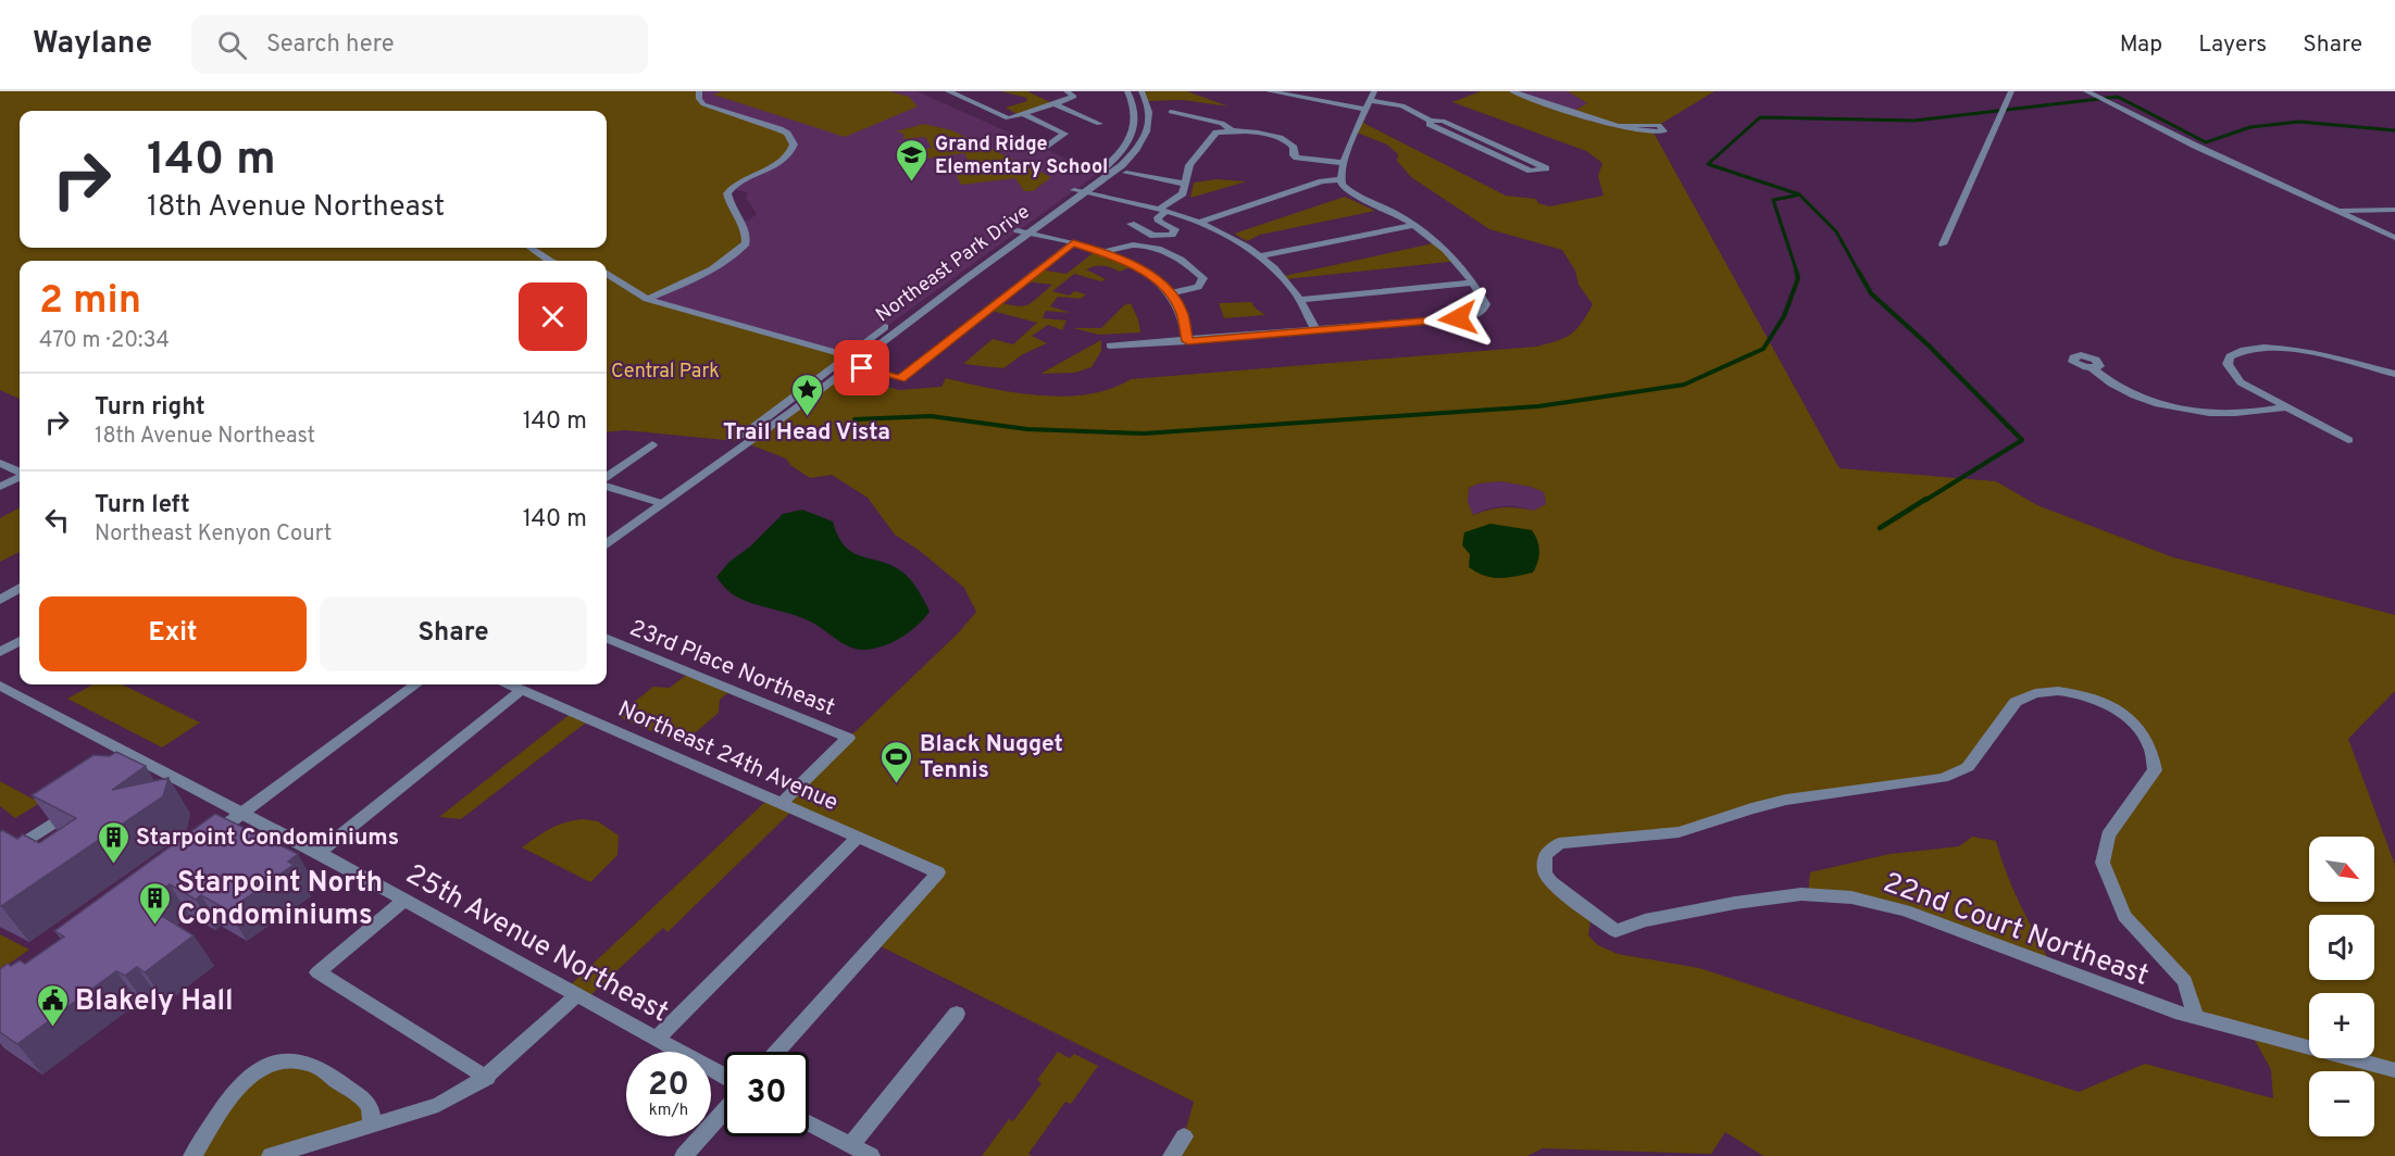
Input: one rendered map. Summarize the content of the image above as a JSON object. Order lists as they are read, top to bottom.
{
  "streets": {
    "street": [
      "Northeast Park Drive",
      "23rd Place Northeast",
      "Northeast 24th Avenue",
      "22nd Court Northeast",
      "25th Avenue Northeast"
    ]
  },
  "crossings": [
    ["23rd Place Northeast", "Northeast 24th Avenue"]
  ],
  "parks": ["Central Park"],
  "places": {
    "school or university": ["Grand Ridge Elementary School"],
    "place": ["Trail Head Vista"],
    "sports": ["Black Nugget Tennis"],
    "building": ["Starpoint Condominiums", "Starpoint North Condominiums"],
    "public building": ["Blakely Hall"]
  },
  "north": "bottom right",
  "page": {
    "header": "Waylane",
    "search": "Search here",
    "nav": ["Map", "Layers", "Share"],
    "turn": ["140 m", "18th Avenue Northeast"],
    "heading": ["2 min", "470 m · 20:34"],
    "list": [
      {
        "name": "Turn right",
        "note": "18th Avenue Northeast",
        "value": "140 m"
      },
      {
        "name": "Turn left",
        "note": "Northeast Kenyon Court",
        "value": "140 m"
      }
    ],
    "buttons": ["Exit", "Share"],
    "map_buttons": ["+", "−"],
    "speed": "20 km/h",
    "limit": "30"
  }
}
